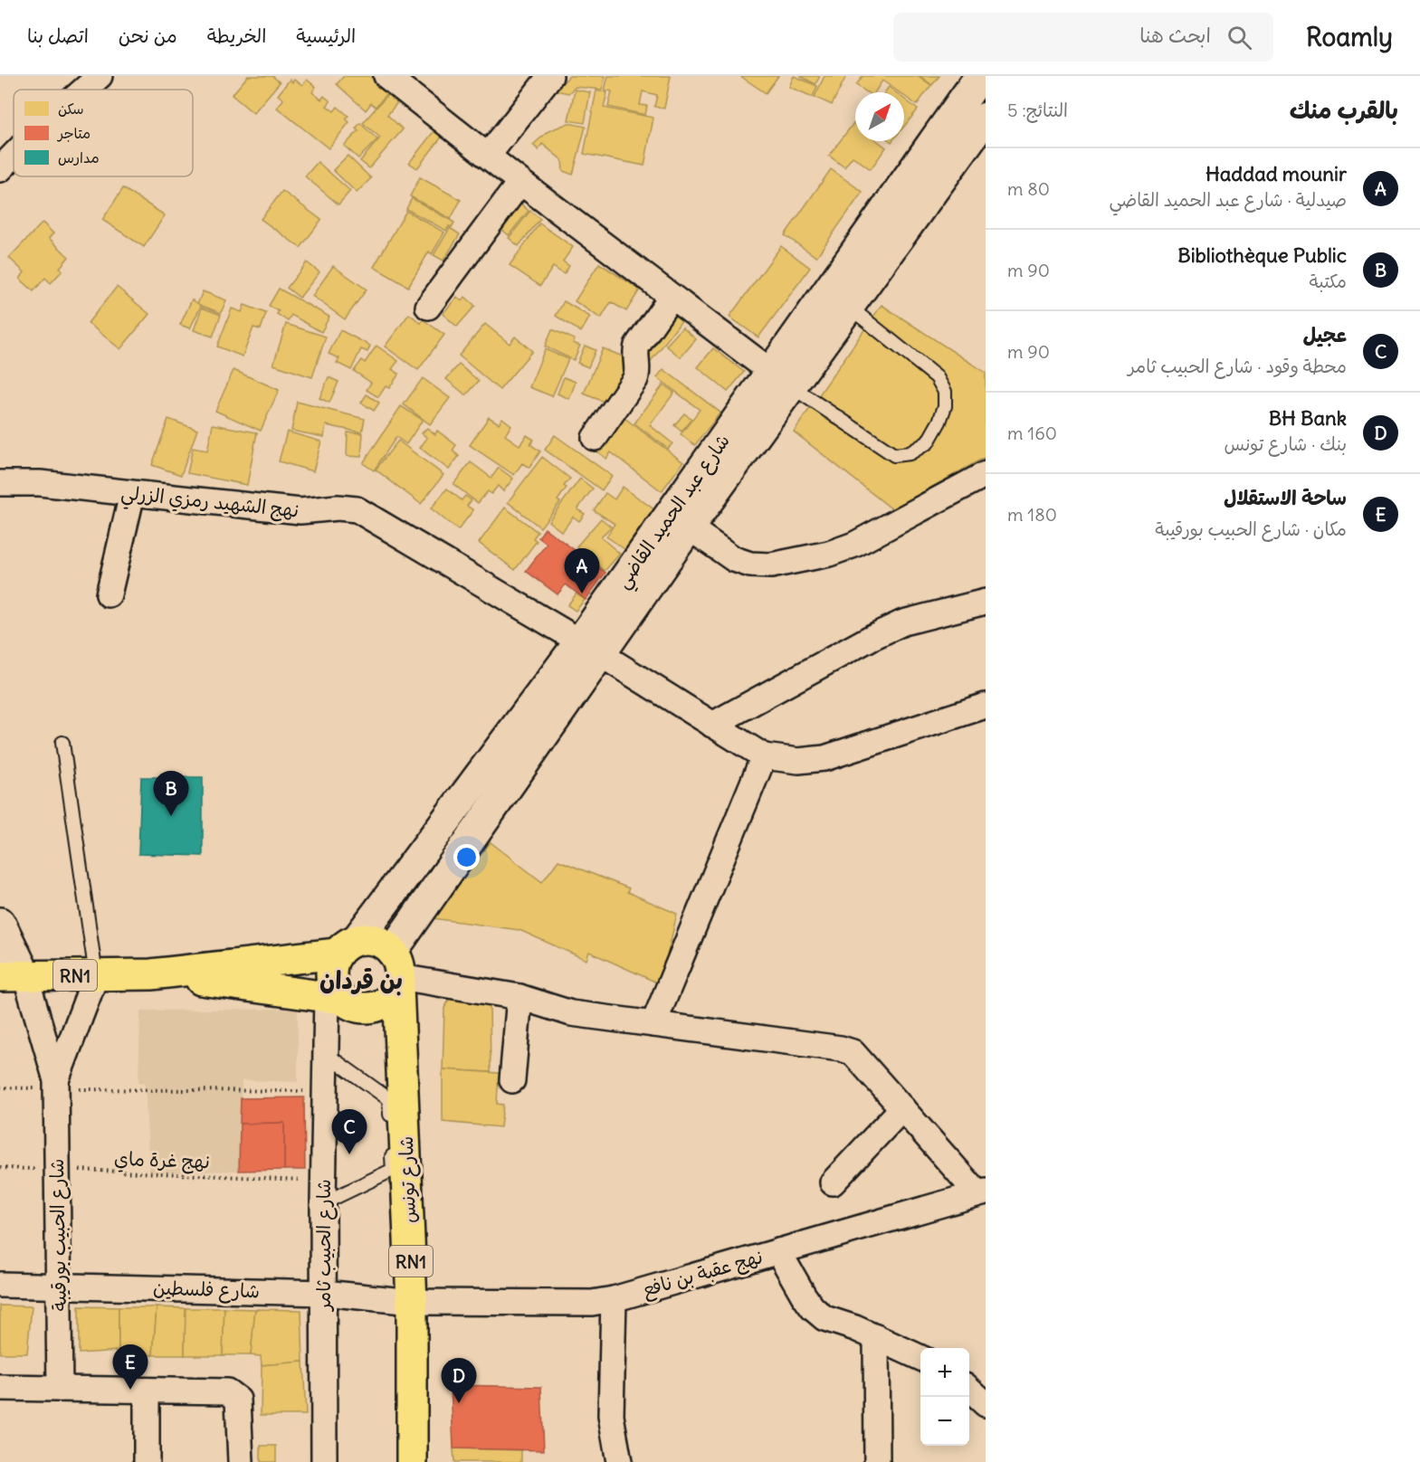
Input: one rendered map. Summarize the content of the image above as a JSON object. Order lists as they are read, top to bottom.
{
  "streets": {
    "main road": ["شارع عبد الحميد القاضي", "RN1", "شارع تونس"],
    "street": [
      "نهج الشهيد رمزي الزرلي",
      "شارع الحبيب بورقيبة",
      "شارع الحبيب ثامر",
      "نهج عقبة بن نافع",
      "شارع فلسطين"
    ],
    "path": ["نهج غرة ماي"]
  },
  "crossings": [
    ["نهج الشهيد رمزي الزرلي", "شارع عبد الحميد القاضي"],
    ["شارع عبد الحميد القاضي", "RN1"],
    ["شارع عبد الحميد القاضي", "شارع الحبيب ثامر"],
    ["RN1", "شارع تونس"],
    ["RN1", "شارع الحبيب ثامر"],
    ["نهج غرة ماي", "شارع الحبيب بورقيبة"],
    ["نهج غرة ماي", "شارع الحبيب ثامر"],
    ["شارع تونس", "نهج عقبة بن نافع"],
    ["شارع تونس", "شارع فلسطين"],
    ["شارع الحبيب بورقيبة", "شارع فلسطين"],
    ["شارع الحبيب ثامر", "شارع فلسطين"],
    ["نهج عقبة بن نافع", "شارع فلسطين"]
  ],
  "districts": ["بن قردان"],
  "legend": ["سكن", "متاجر", "مدارس"],
  "north": "top right",
  "page": {
    "header": "Roamly",
    "search": "ابحث هنا",
    "nav": [
      "الرئيسية",
      "الخريطة",
      "من نحن",
      "اتصل بنا"
    ],
    "heading": ["بالقرب منك", "النتائج: 5"],
    "list": [
      {
        "mark": "A",
        "name": "Haddad mounir",
        "note": "صيدلية · شارع عبد الحميد القاضي",
        "value": "80 m"
      },
      {
        "mark": "B",
        "name": "Bibliothèque Public",
        "note": "مكتبة",
        "value": "90 m"
      },
      {
        "mark": "C",
        "name": "عجيل",
        "note": "محطة وقود · شارع الحبيب ثامر",
        "value": "90 m"
      },
      {
        "mark": "D",
        "name": "BH Bank",
        "note": "بنك · شارع تونس",
        "value": "160 m"
      },
      {
        "mark": "E",
        "name": "ساحة الاستقلال",
        "note": "مكان · شارع الحبيب بورقيبة",
        "value": "180 m"
      }
    ],
    "pins": [
      "A",
      "B",
      "C",
      "E",
      "D"
    ],
    "map_buttons": ["+", "−"]
  }
}
